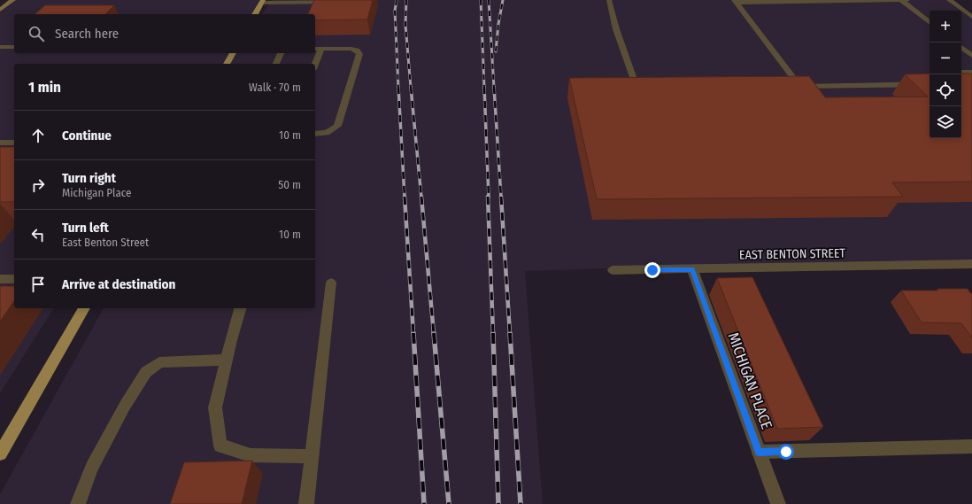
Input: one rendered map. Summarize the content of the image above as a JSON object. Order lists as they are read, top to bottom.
{
  "streets": {
    "street": ["EAST BENTON STREET", "MICHIGAN PLACE"]
  },
  "crossings": [
    ["EAST BENTON STREET", "MICHIGAN PLACE"]
  ],
  "page": {
    "map_buttons": ["+", "−"],
    "search": "Search here",
    "heading": ["1 min", "Walk · 70 m"],
    "list": [
      ["Continue", "10 m"],
      ["Turn right", "Michigan Place", "50 m"],
      ["Turn left", "East Benton Street", "10 m"],
      "Arrive at destination"
    ]
  }
}
